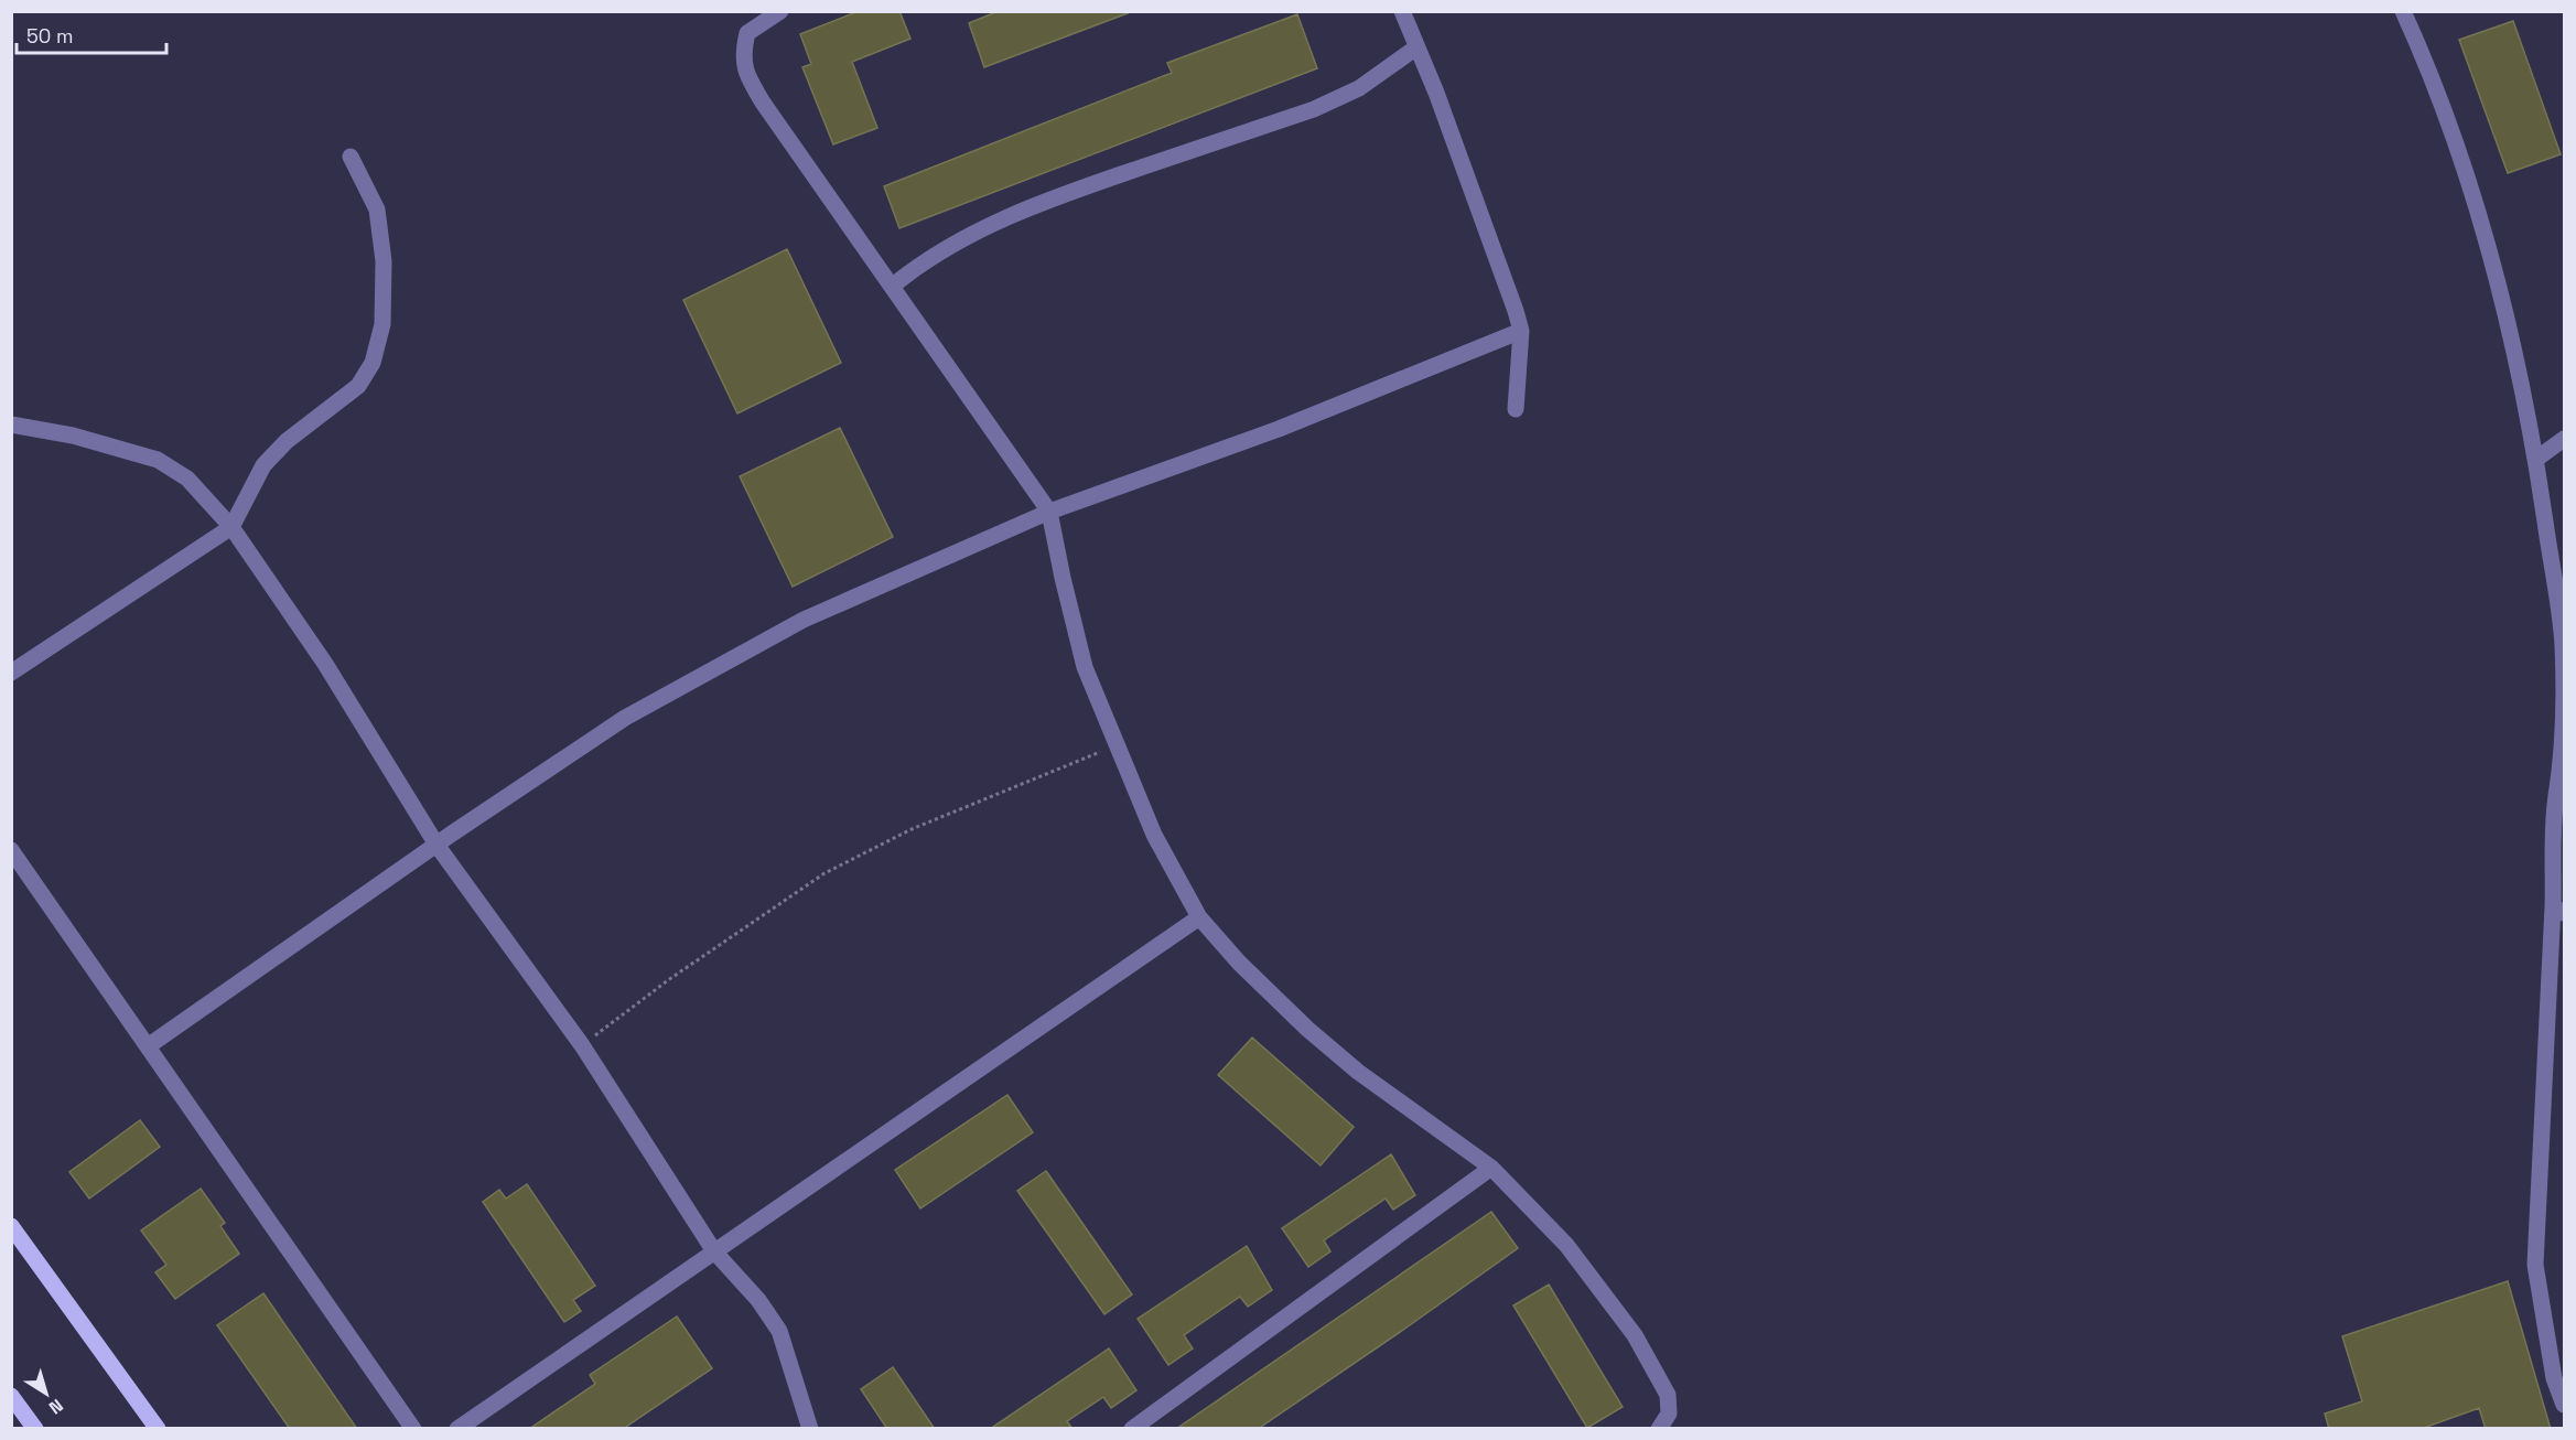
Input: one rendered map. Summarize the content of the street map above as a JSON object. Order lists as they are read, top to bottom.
{
  "scale_bar": "50 m",
  "north": "bottom right"
}
